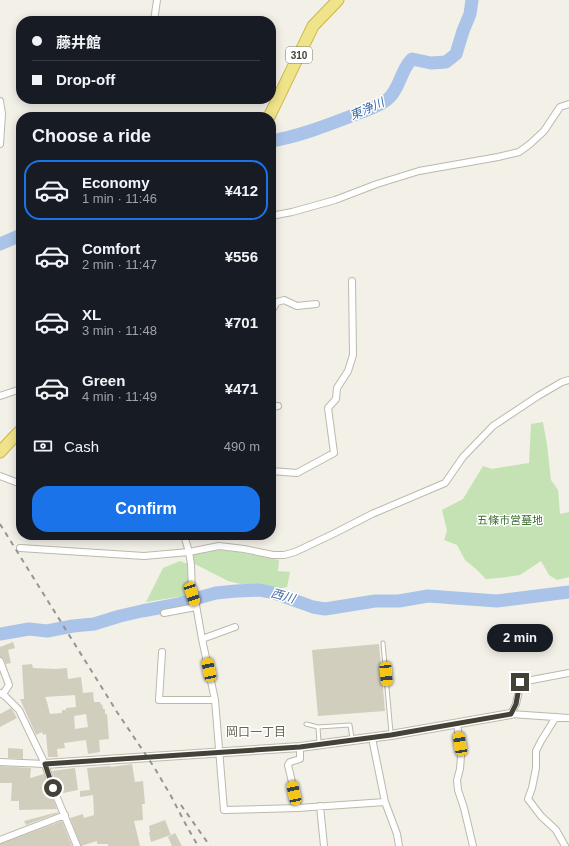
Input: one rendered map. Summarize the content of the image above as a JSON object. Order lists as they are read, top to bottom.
{
  "streets": {
    "highway": ["310"]
  },
  "districts": ["岡口一丁目"],
  "water": ["東浄川", "西川"],
  "parks": ["五條市営墓地"],
  "page": {
    "banner": ["藤井館", "Drop-off"],
    "heading": "Choose a ride",
    "list": [
      {
        "name": "Economy",
        "note": "1 min · 11:46",
        "value": "¥412"
      },
      {
        "name": "Comfort",
        "note": "2 min · 11:47",
        "value": "¥556"
      },
      {
        "name": "XL",
        "note": "3 min · 11:48",
        "value": "¥701"
      },
      {
        "name": "Green",
        "note": "4 min · 11:49",
        "value": "¥471"
      }
    ],
    "pay": ["Cash", "490 m"],
    "buttons": "Confirm",
    "bubble": "2 min"
  }
}
